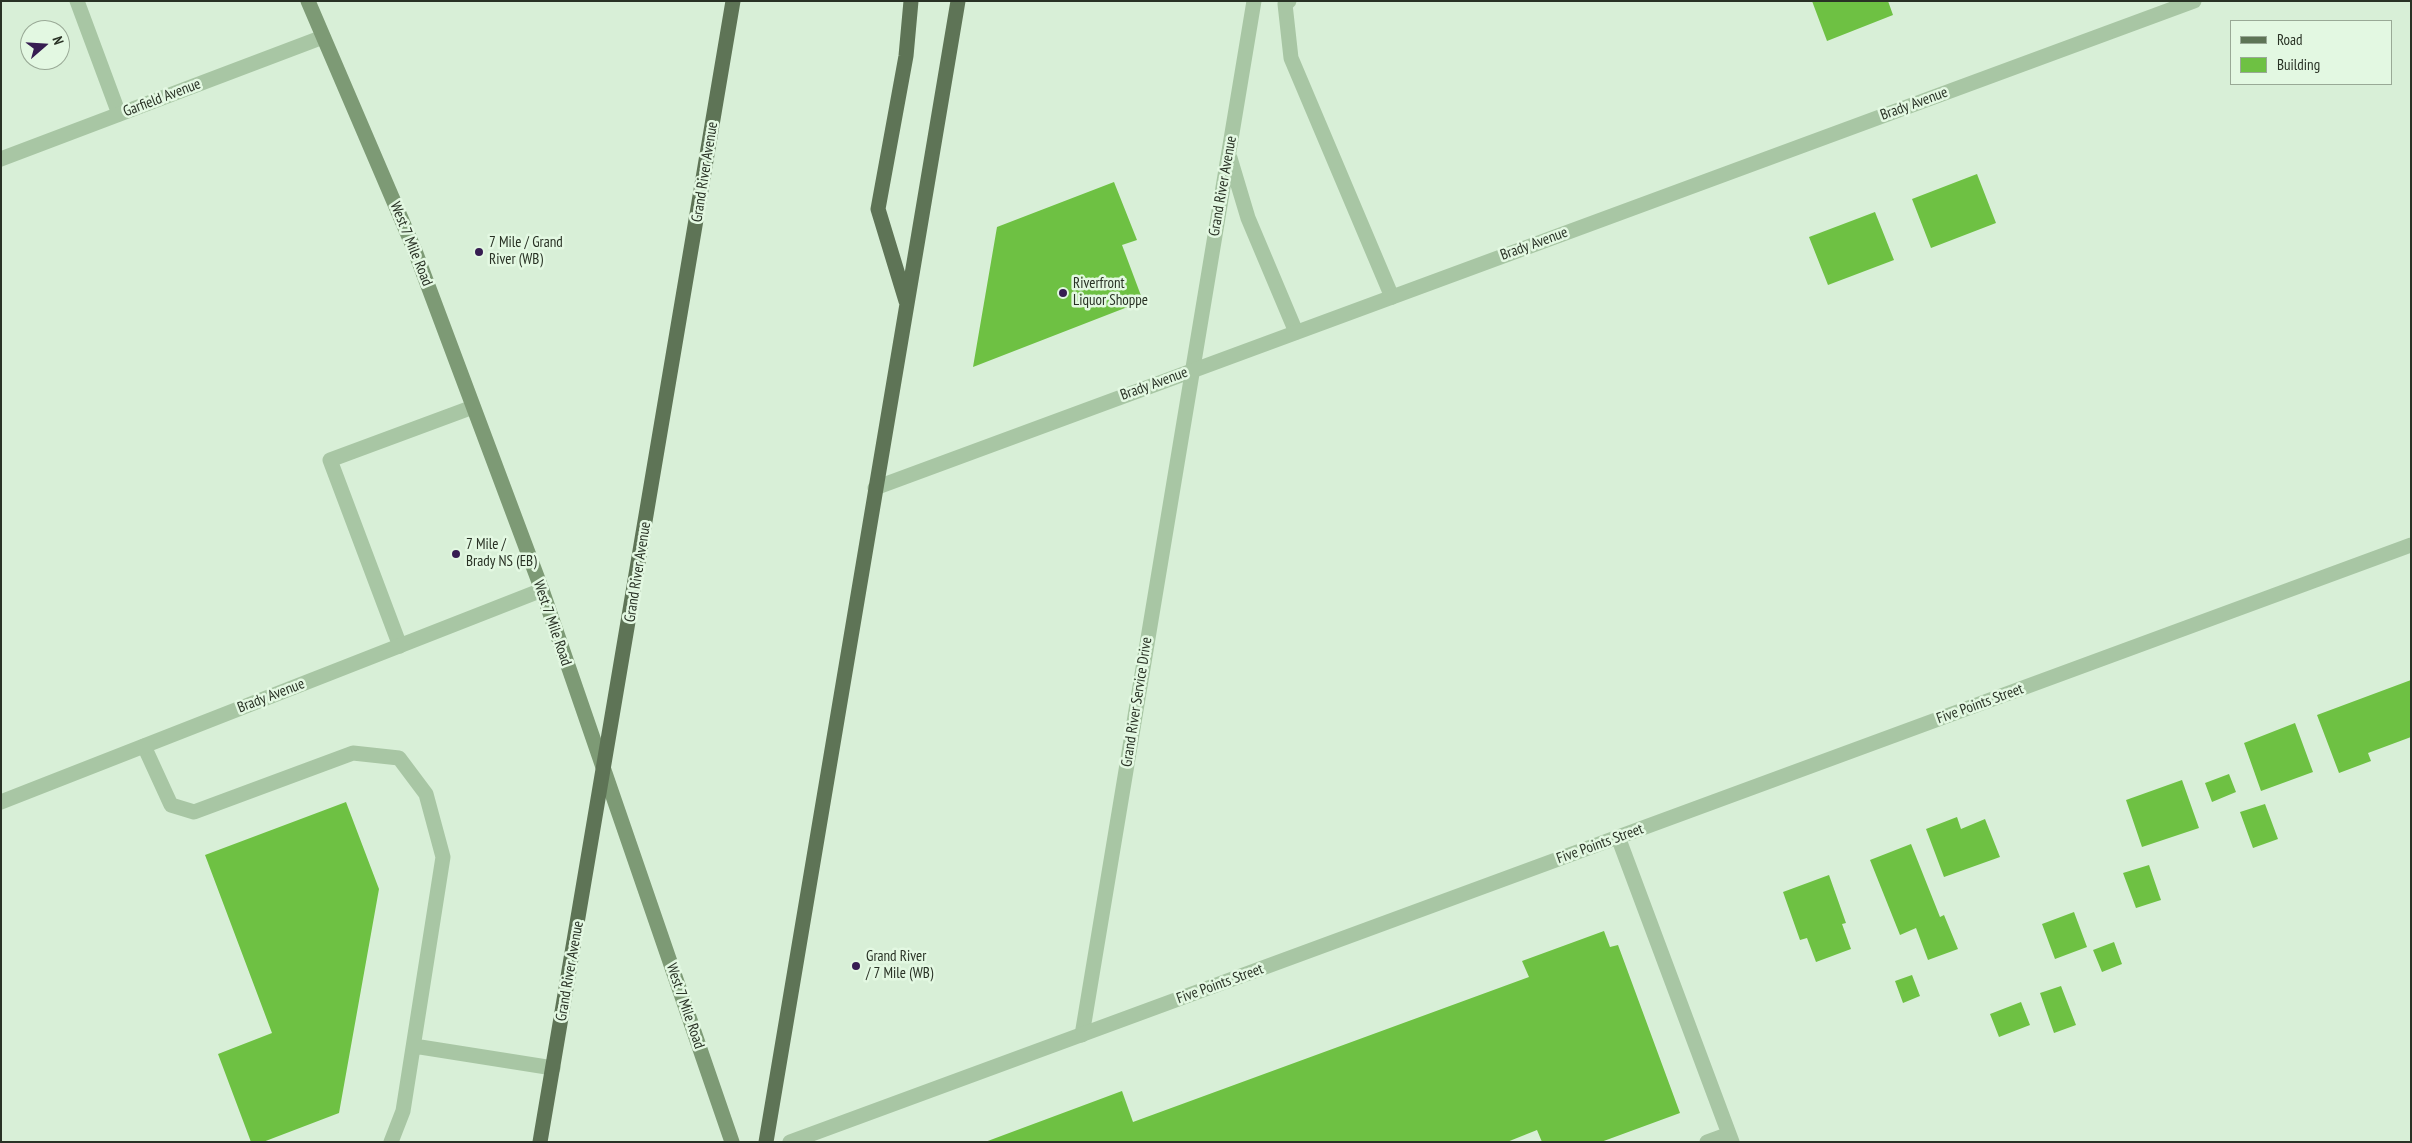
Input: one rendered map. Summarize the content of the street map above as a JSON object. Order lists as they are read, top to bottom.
{
  "streets": {
    "main road": ["Grand River Avenue", "West 7 Mile Road"],
    "street": [
      "Garfield Avenue",
      "Brady Avenue",
      "Grand River Service Drive",
      "Five Points Street"
    ]
  },
  "crossings": [
    ["Garfield Avenue", "West 7 Mile Road"],
    ["Brady Avenue", "Grand River Avenue"],
    ["Brady Avenue", "West 7 Mile Road"],
    ["Brady Avenue", "Grand River Service Drive"],
    ["Grand River Avenue", "West 7 Mile Road"],
    ["Grand River Avenue", "Grand River Service Drive"],
    ["Grand River Service Drive", "Five Points Street"]
  ],
  "places": [
    "7 Mile / Grand River (WB)",
    "Riverfront Liquor Shoppe",
    "7 Mile / Brady NS (EB)",
    "Grand River / 7 Mile (WB)"
  ],
  "legend": ["Road", "Building"],
  "north": "right"
}
